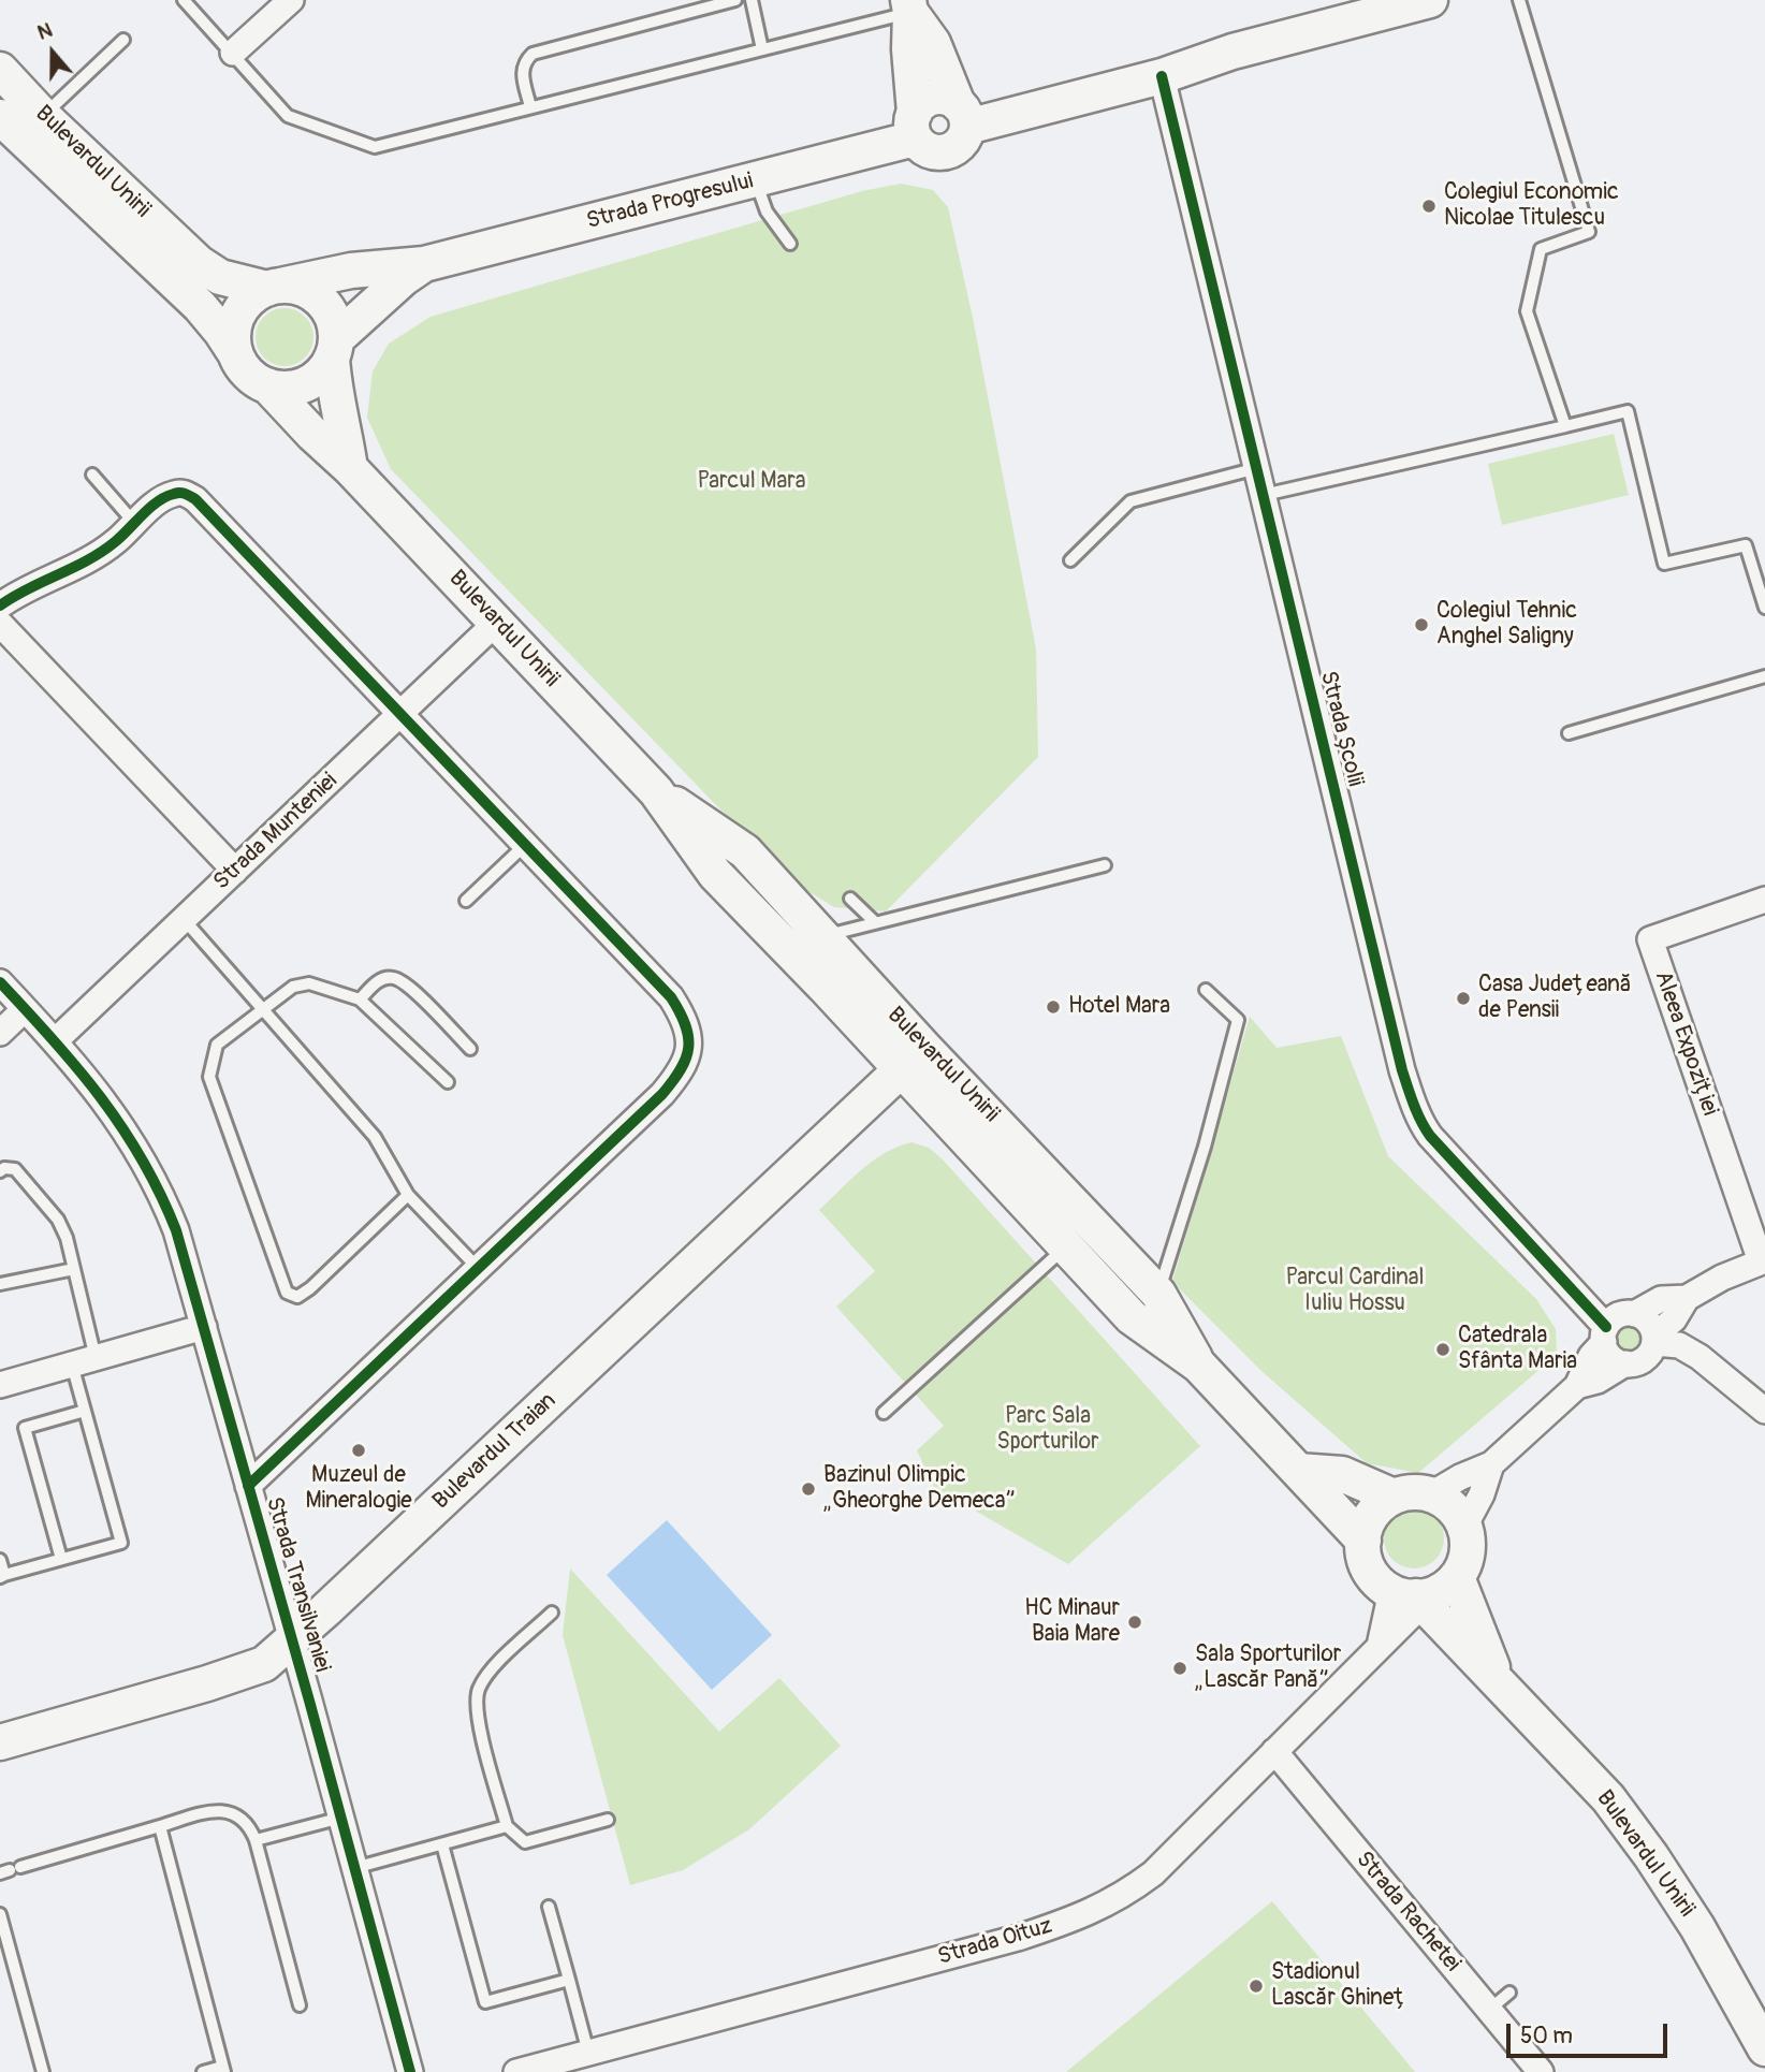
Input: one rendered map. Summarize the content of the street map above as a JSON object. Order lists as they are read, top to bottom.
{
  "streets": {
    "main road": ["Bulevardul Unirii", "Strada Progresului", "Bulevardul Traian"],
    "street": [
      "Strada Școlii",
      "Strada Munteniei",
      "Aleea Expoziției",
      "Strada Transilvaniei",
      "Strada Rachetei",
      "Strada Oituz"
    ]
  },
  "crossings": [
    ["Bulevardul Unirii", "Strada Progresului"],
    ["Bulevardul Unirii", "Strada Munteniei"],
    ["Bulevardul Unirii", "Bulevardul Traian"],
    ["Bulevardul Unirii", "Strada Oituz"],
    ["Strada Progresului", "Strada Școlii"],
    ["Strada Munteniei", "Strada Transilvaniei"],
    ["Bulevardul Traian", "Strada Transilvaniei"],
    ["Strada Rachetei", "Strada Oituz"]
  ],
  "parks": ["Parcul Mara", "Parcul Cardinal Iuliu Hossu", "Parc Sala Sporturilor"],
  "places": [
    "Colegiul Economic Nicolae Titulescu",
    "Colegiul Tehnic Anghel Saligny",
    "Casa Județeană de Pensii",
    "Hotel Mara",
    "Catedrala Sfânta Maria",
    "Muzeul de Mineralogie",
    "Bazinul Olimpic „Gheorghe Demeca”",
    "HC Minaur Baia Mare",
    "Sala Sporturilor „Lascăr Pană”",
    "Stadionul Lascăr Ghineț"
  ],
  "scale_bar": "50 m",
  "north": "top"
}
